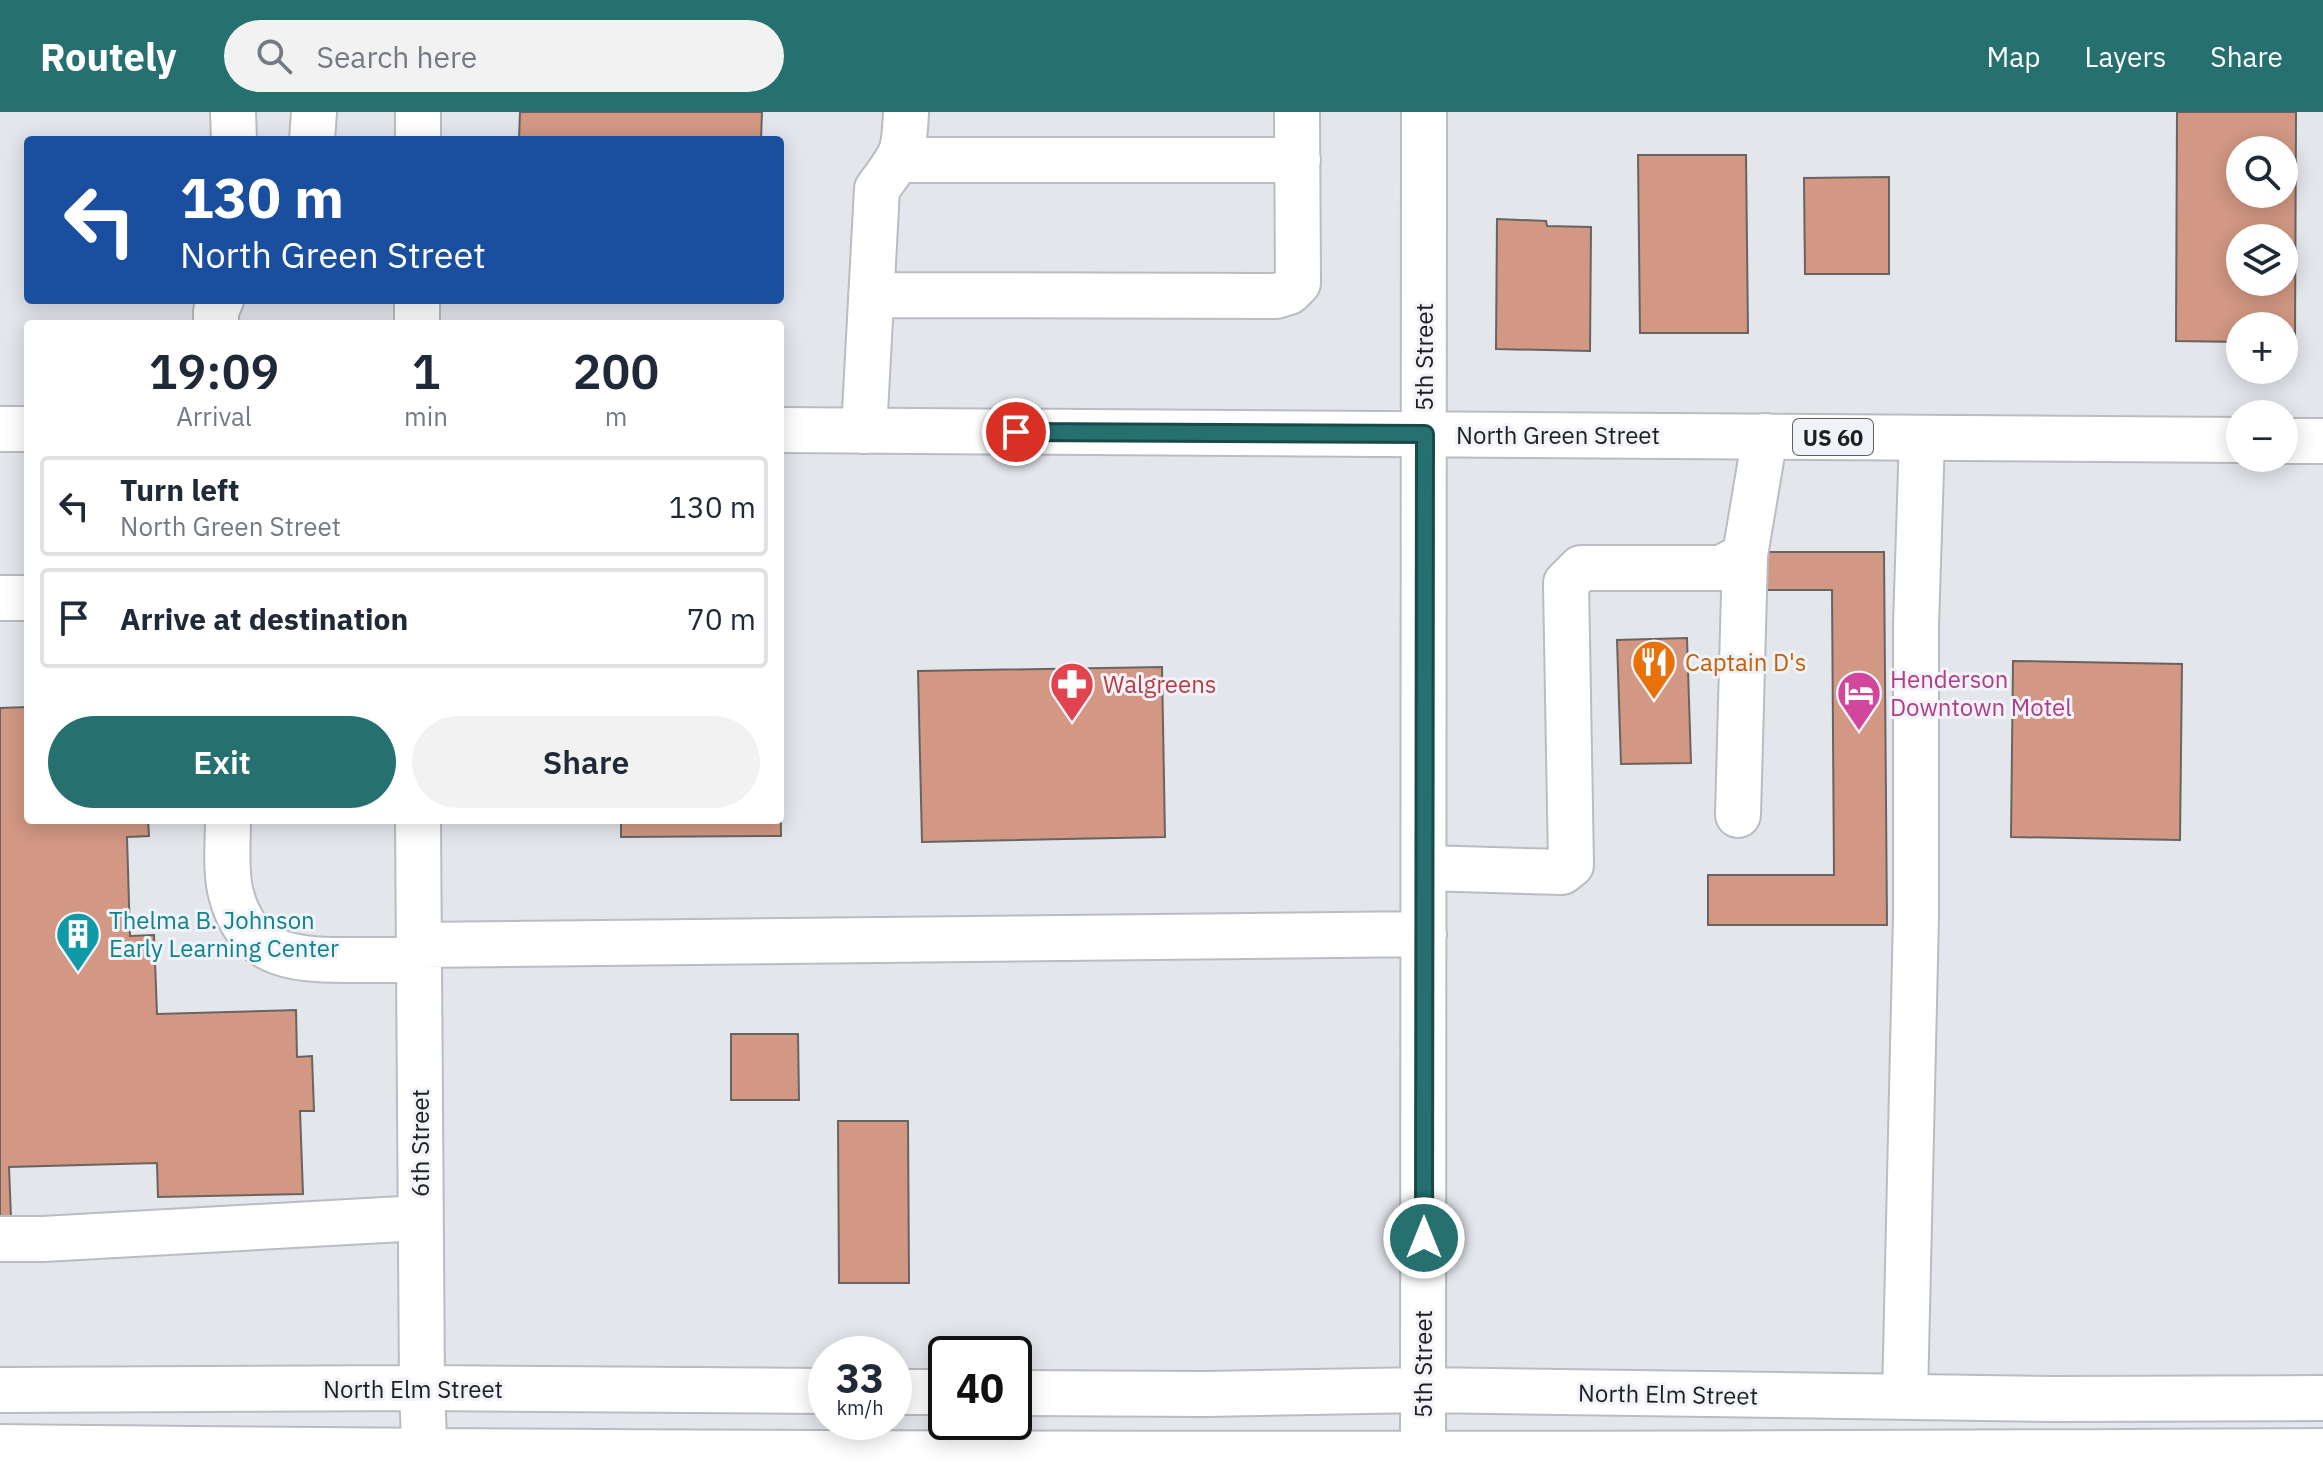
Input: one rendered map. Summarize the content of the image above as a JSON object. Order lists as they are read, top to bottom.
{
  "streets": {
    "street": [
      "5th Street",
      "North Green Street",
      "US 60",
      "6th Street",
      "North Elm Street"
    ]
  },
  "crossings": [
    ["5th Street", "North Green Street"],
    ["5th Street", "North Elm Street"],
    ["6th Street", "North Elm Street"]
  ],
  "places": {
    "restaurant": ["Captain D's"],
    "pharmacy": ["Walgreens"],
    "hotel": ["Henderson Downtown Motel"],
    "building": ["Thelma B. Johnson Early Learning Center"]
  },
  "page": {
    "header": "Routely",
    "search": "Search here",
    "nav": ["Map", "Layers", "Share"],
    "map_buttons": ["+", "−"],
    "turn": ["130 m", "North Green Street"],
    "eta": [
      "19:09",
      "Arrival",
      "1",
      "min",
      "200",
      "m"
    ],
    "list": [
      {
        "name": "Turn left",
        "note": "North Green Street",
        "value": "130 m"
      },
      {
        "name": "Arrive at destination",
        "value": "70 m"
      }
    ],
    "buttons": ["Exit", "Share"],
    "speed": "33 km/h",
    "limit": "40"
  }
}
